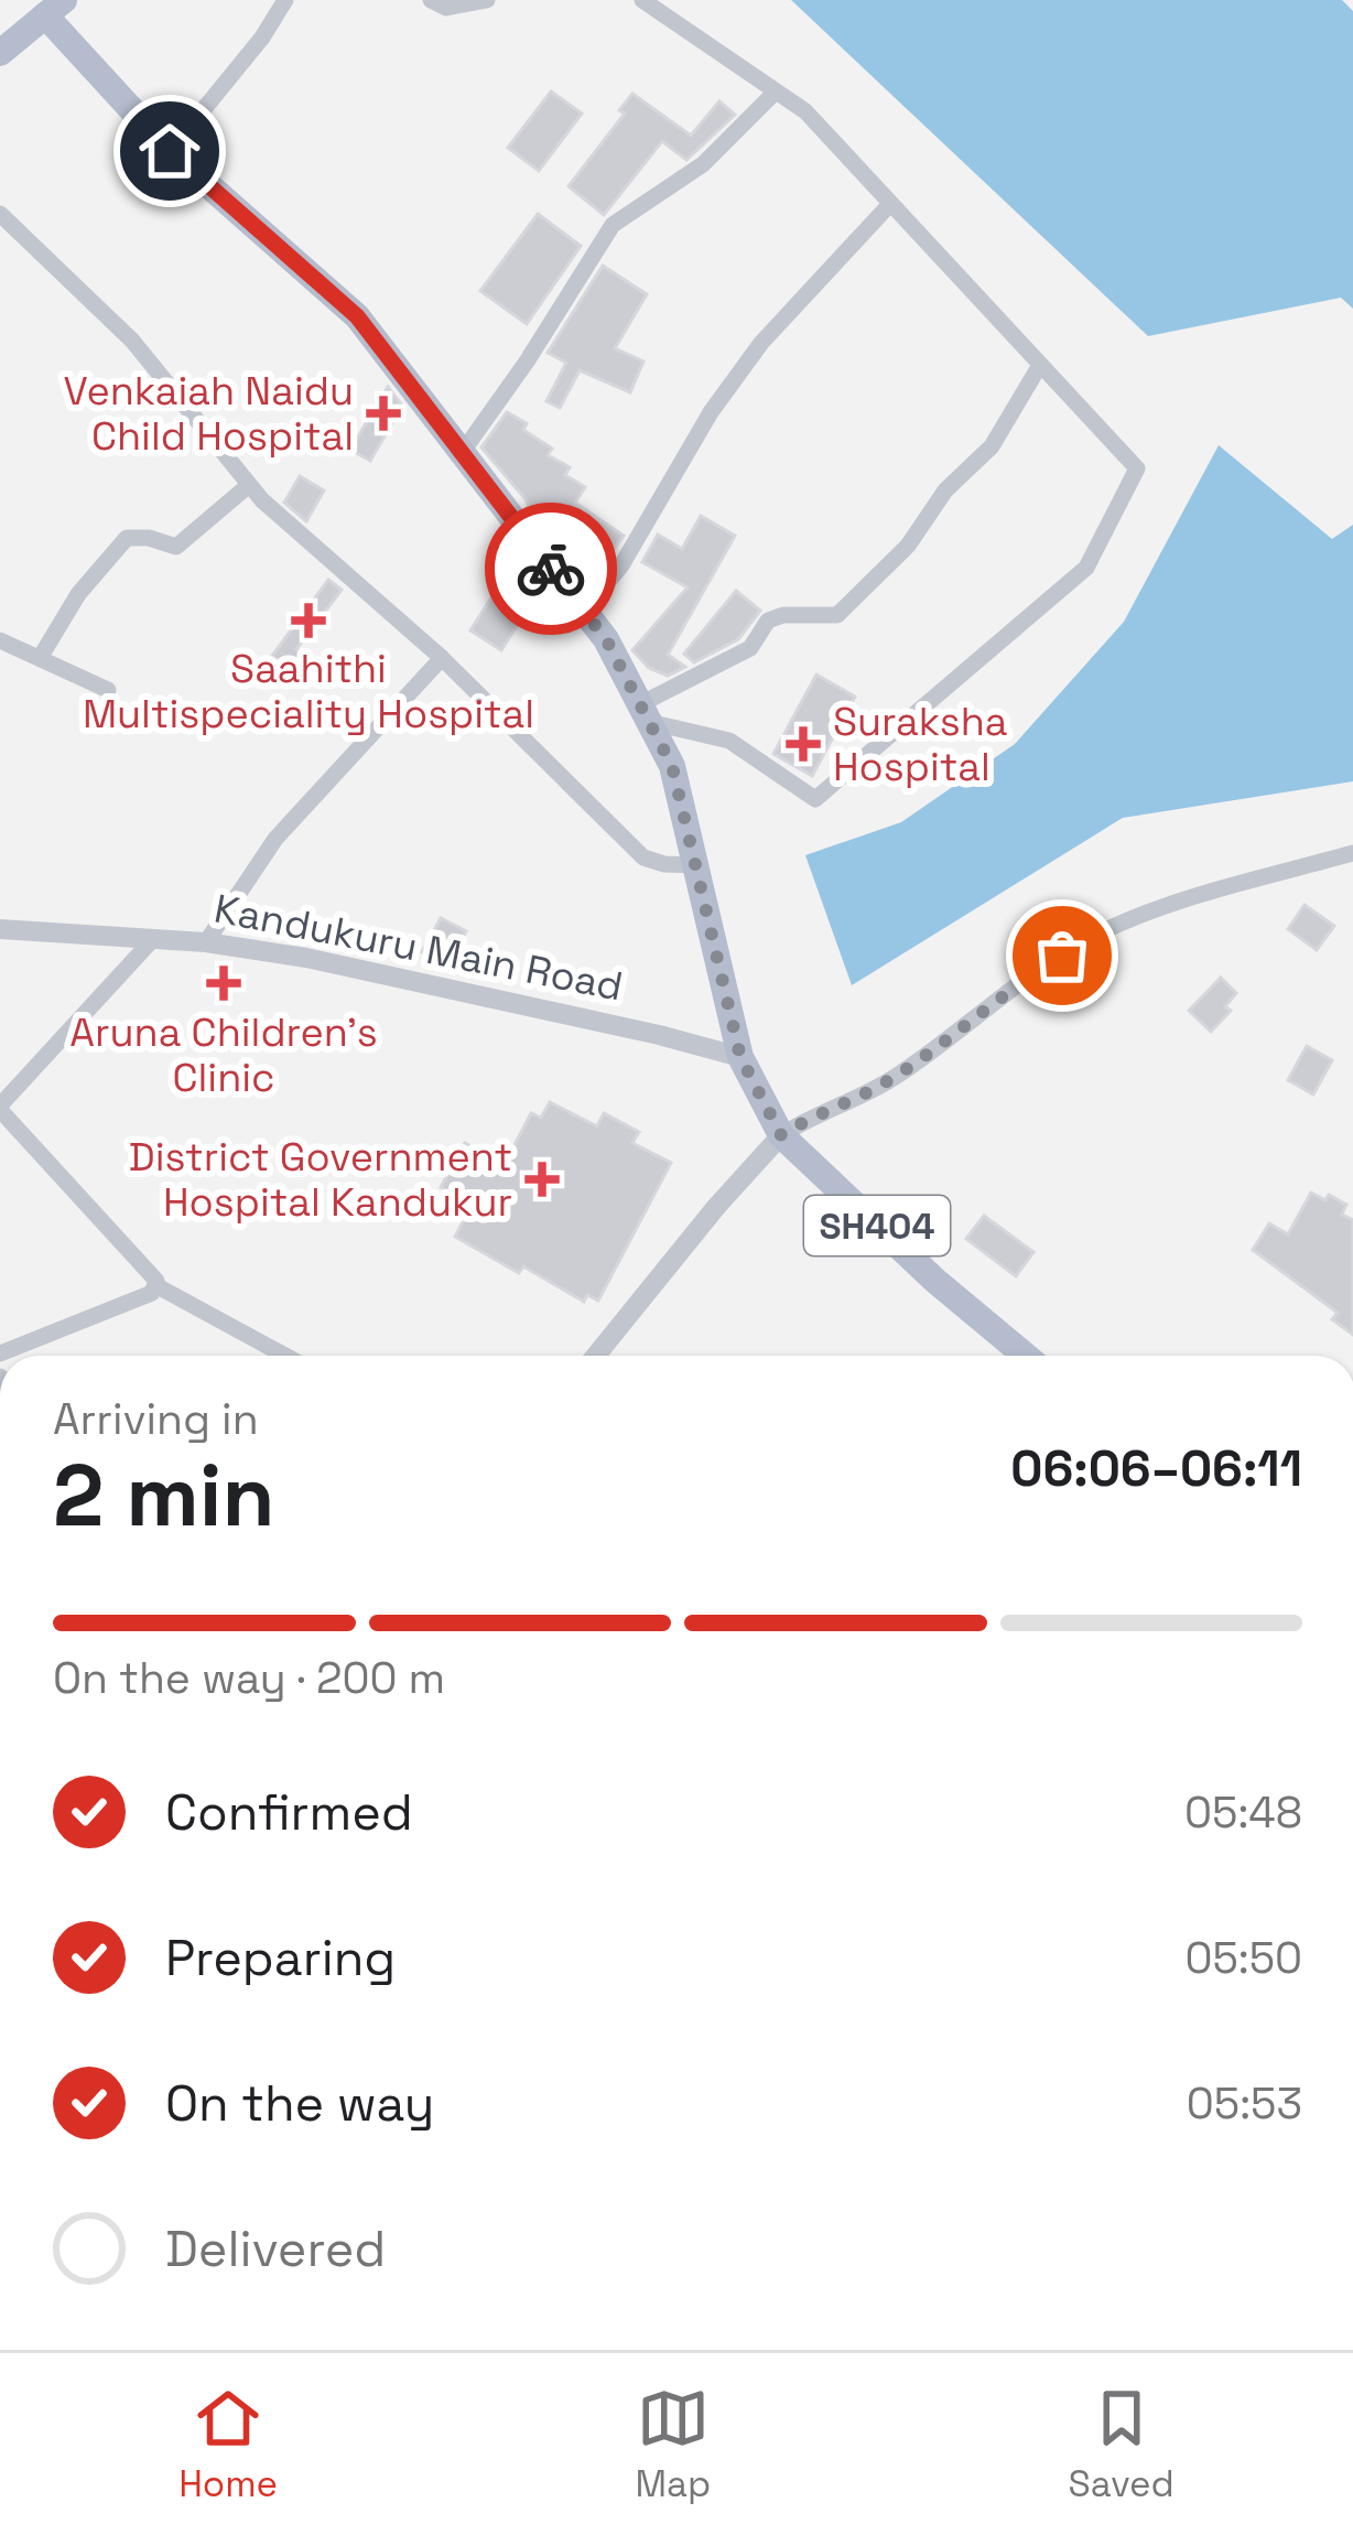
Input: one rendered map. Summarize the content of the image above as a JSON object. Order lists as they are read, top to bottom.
{
  "streets": {
    "main road": ["SH404"],
    "street": ["Kandukuru Main Road"]
  },
  "crossings": [
    ["Kandukuru Main Road", "SH404"]
  ],
  "places": {
    "health": [
      "Venkaiah Naidu Child Hospital",
      "Saahithi Multispeciality Hospital",
      "Suraksha Hospital",
      "Aruna Children's Clinic",
      "District Government Hospital Kandukur"
    ]
  },
  "page": {
    "heading": ["2 min", "Arriving in", "06:06–06:11"],
    "bar": "On the way · 200 m",
    "list": [
      ["Confirmed", "05:48"],
      ["Preparing", "05:50"],
      ["On the way", "05:53"],
      "Delivered"
    ],
    "tabs": ["Home", "Map", "Saved"]
  }
}
